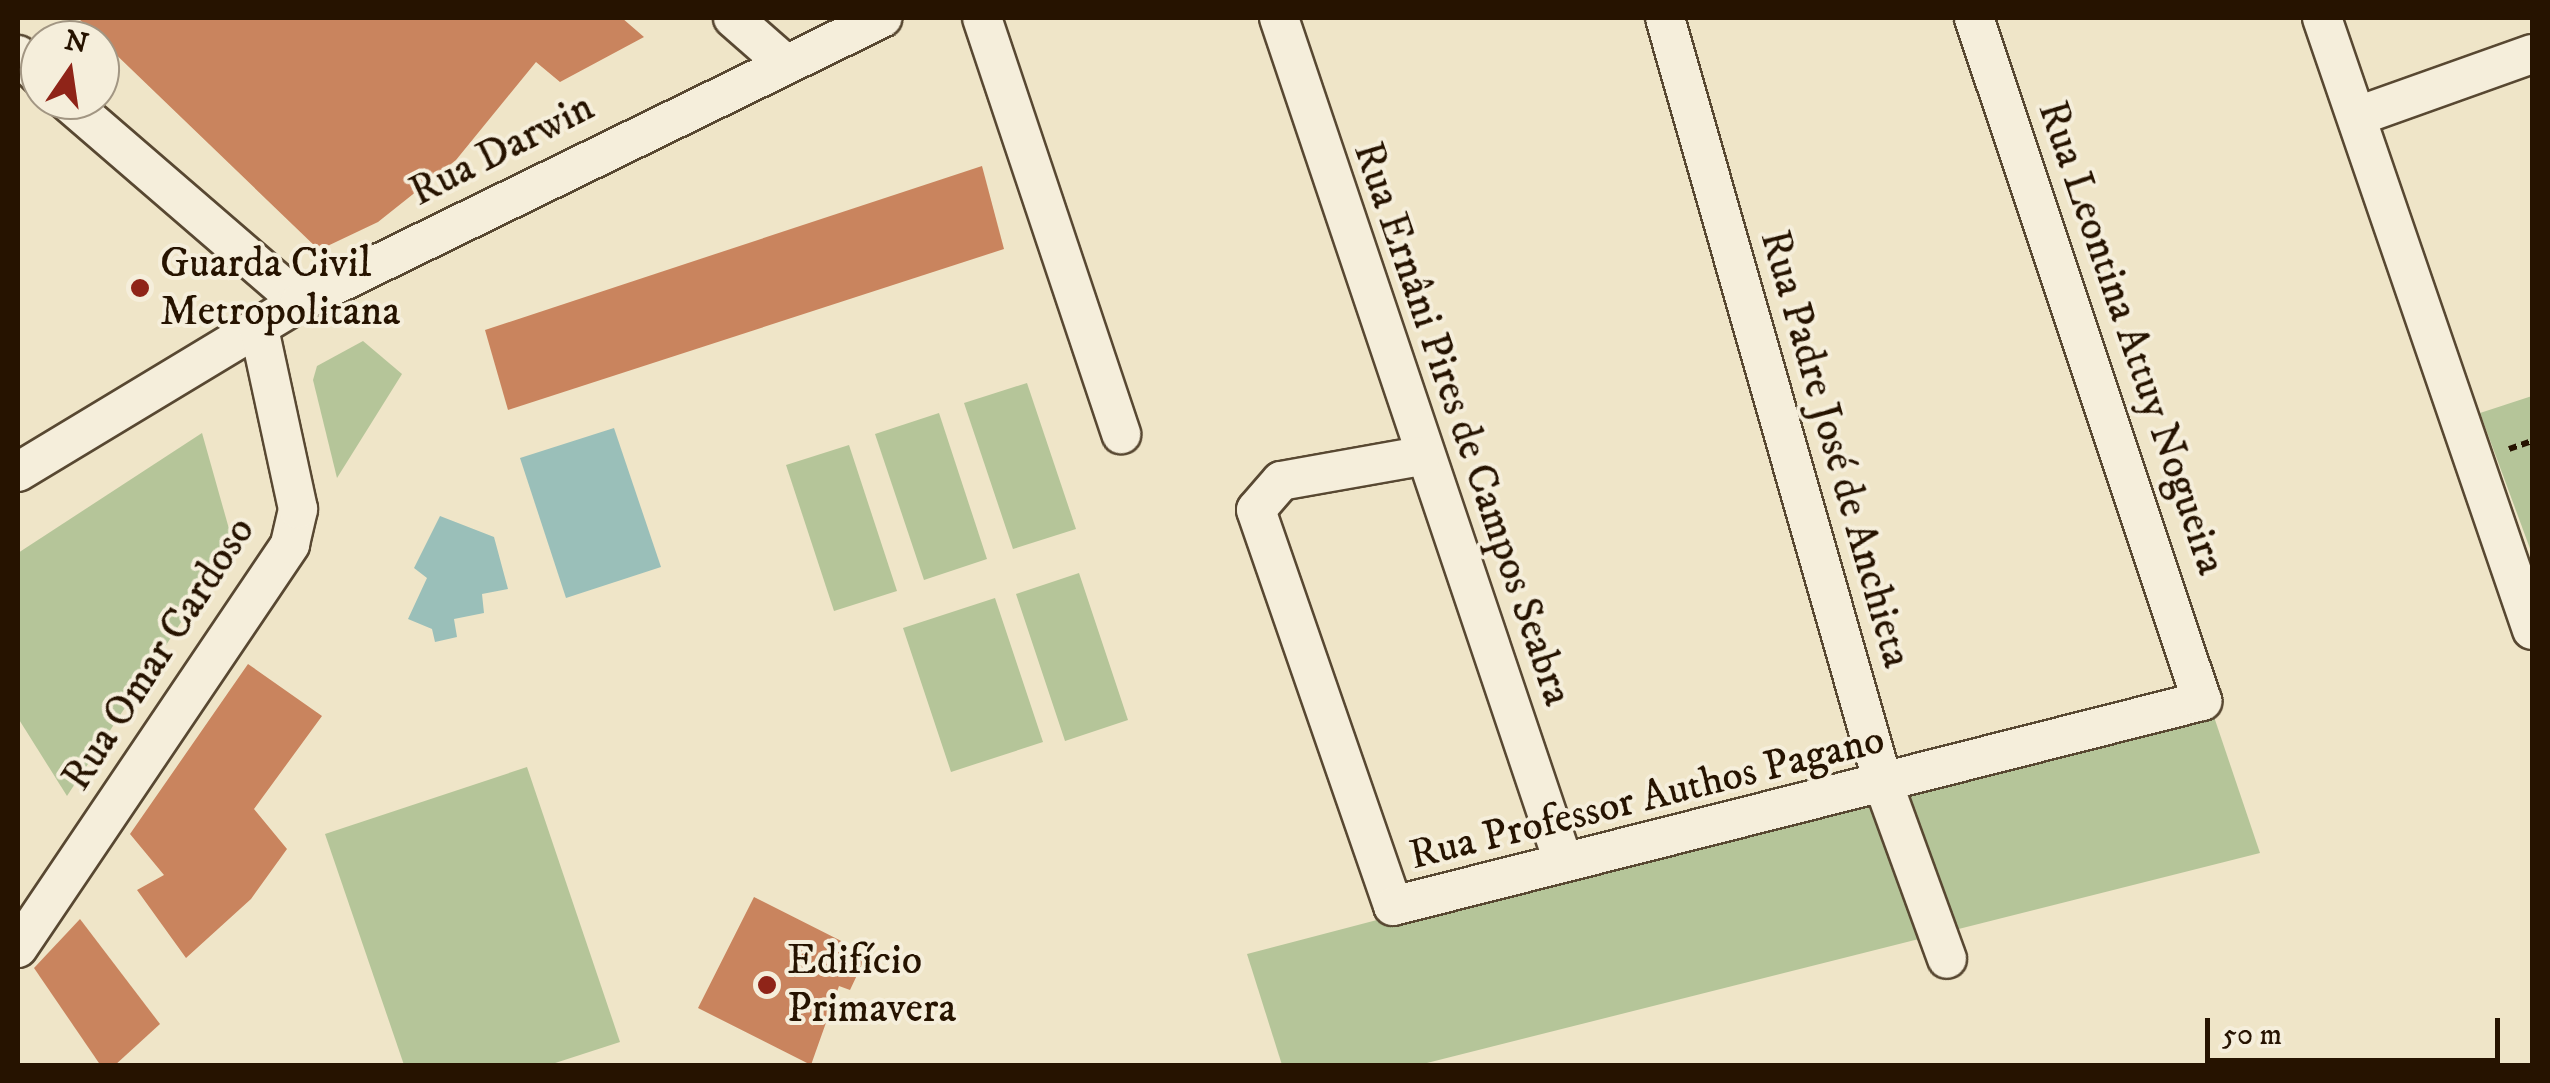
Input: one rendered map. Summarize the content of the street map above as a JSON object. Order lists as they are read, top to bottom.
{
  "streets": {
    "street": [
      "Rua Darwin",
      "Rua Leontina Attuy Nogueira",
      "Rua Ernâni Pires de Campos Seabra",
      "Rua Padre José de Anchieta",
      "Rua Omar Cardoso",
      "Rua Professor Authos Pagano"
    ]
  },
  "crossings": [
    ["Rua Darwin", "Rua Omar Cardoso"],
    ["Rua Leontina Attuy Nogueira", "Rua Professor Authos Pagano"],
    ["Rua Ernâni Pires de Campos Seabra", "Rua Professor Authos Pagano"],
    ["Rua Padre José de Anchieta", "Rua Professor Authos Pagano"]
  ],
  "places": ["Guarda Civil Metropolitana", "Edifício Primavera"],
  "scale_bar": "50 m",
  "north": "top"
}
